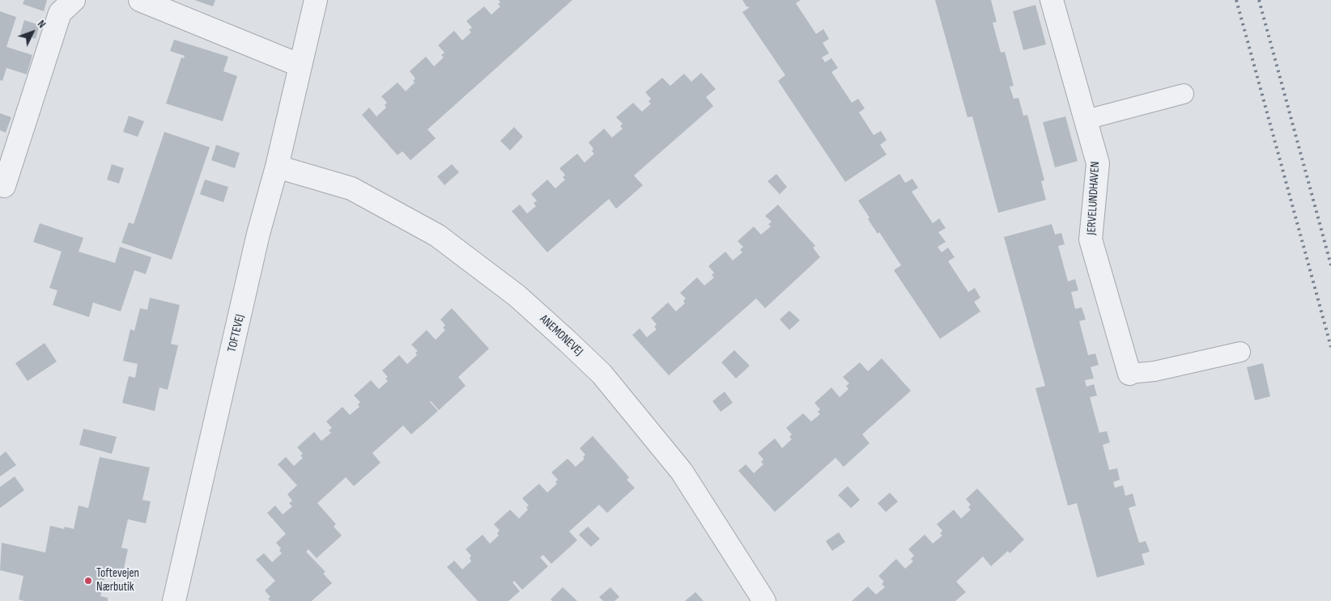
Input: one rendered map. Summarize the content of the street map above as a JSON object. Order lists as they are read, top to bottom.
{
  "streets": {
    "street": ["JERVELUNDHAVEN", "TOFTEVEJ", "ANEMONEVEJ"]
  },
  "crossings": [
    ["TOFTEVEJ", "ANEMONEVEJ"]
  ],
  "places": ["Toftevejen Nærbutik"],
  "north": "top right"
}
